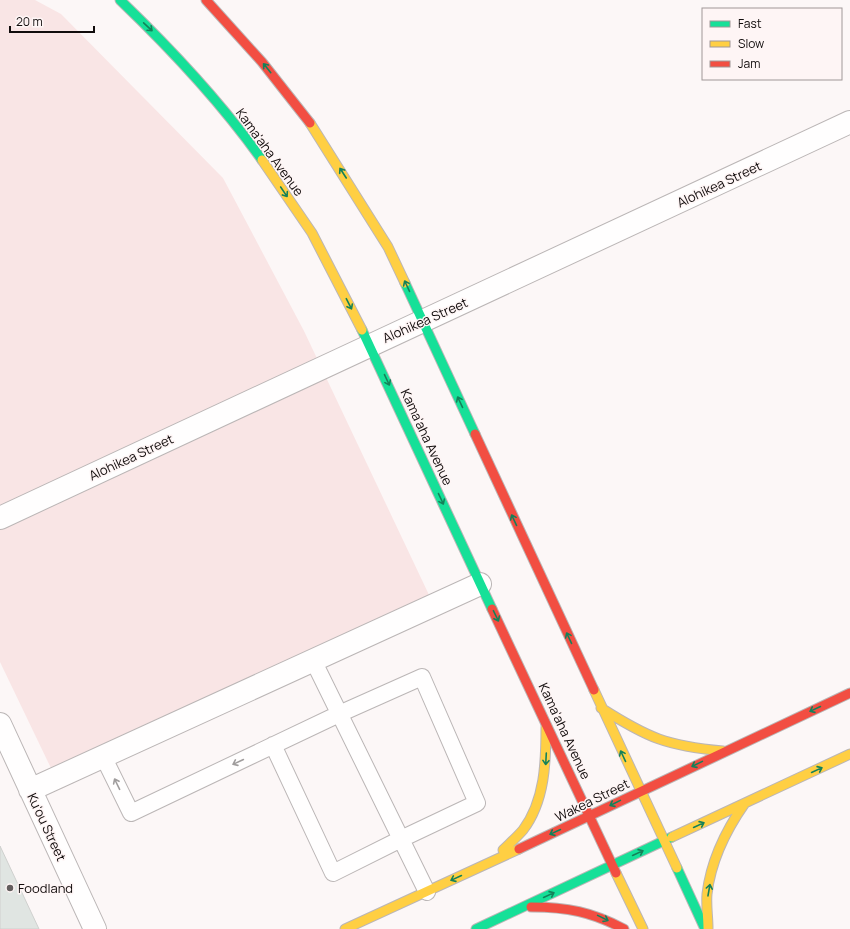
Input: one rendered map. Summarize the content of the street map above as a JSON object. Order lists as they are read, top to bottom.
{
  "streets": {
    "street": [
      "Kama'aha Avenue",
      "Alohikea Street",
      "Wakea Street",
      "Ku'ou Street"
    ]
  },
  "crossings": [
    ["Kama'aha Avenue", "Alohikea Street"],
    ["Kama'aha Avenue", "Wakea Street"]
  ],
  "places": ["Foodland"],
  "legend": ["Fast", "Slow", "Jam"],
  "scale_bar": "20 m"
}
